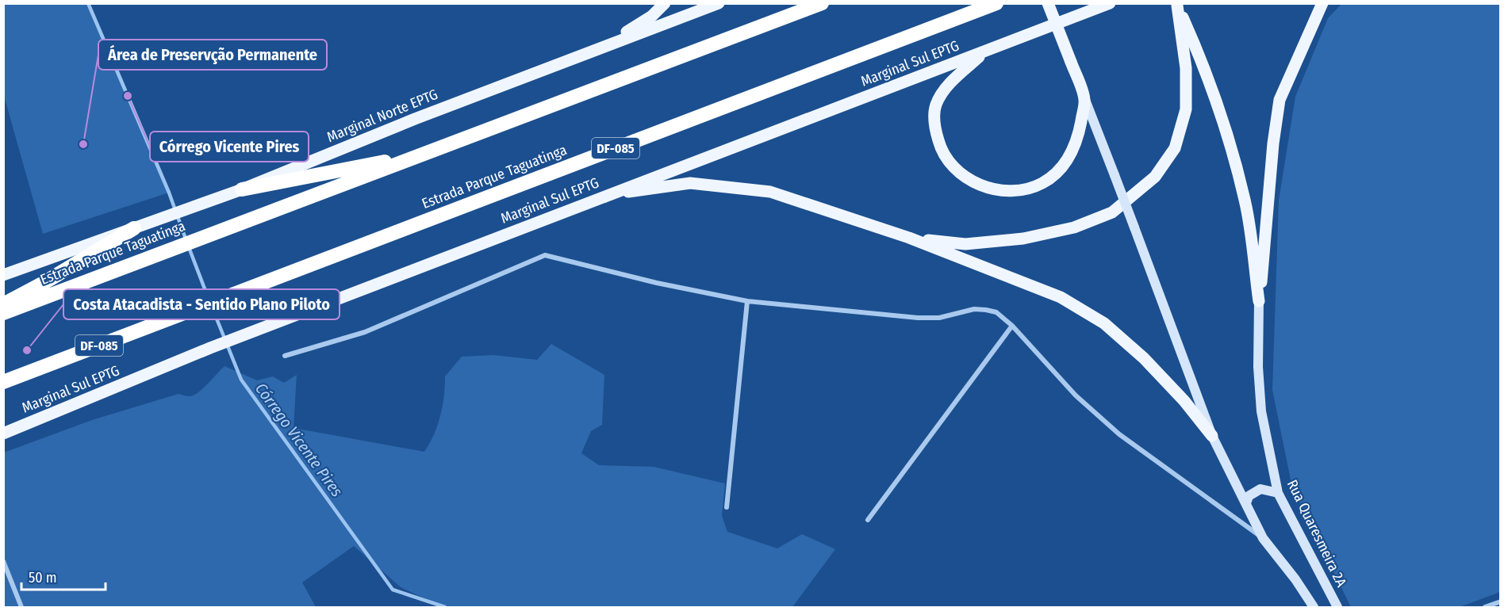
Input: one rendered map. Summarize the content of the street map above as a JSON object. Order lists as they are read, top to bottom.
{
  "streets": {
    "highway": ["DF-085", "Estrada Parque Taguatinga"],
    "main road": ["Marginal Sul EPTG", "Marginal Norte EPTG", "Rua Quaresmeira 2A"]
  },
  "water": ["Córrego Vicente Pires"],
  "places": ["Córrego Vicente Pires", "Área de Preservção Permanente", "Costa Atacadista - Sentido Plano Piloto"],
  "scale_bar": "50 m"
}
